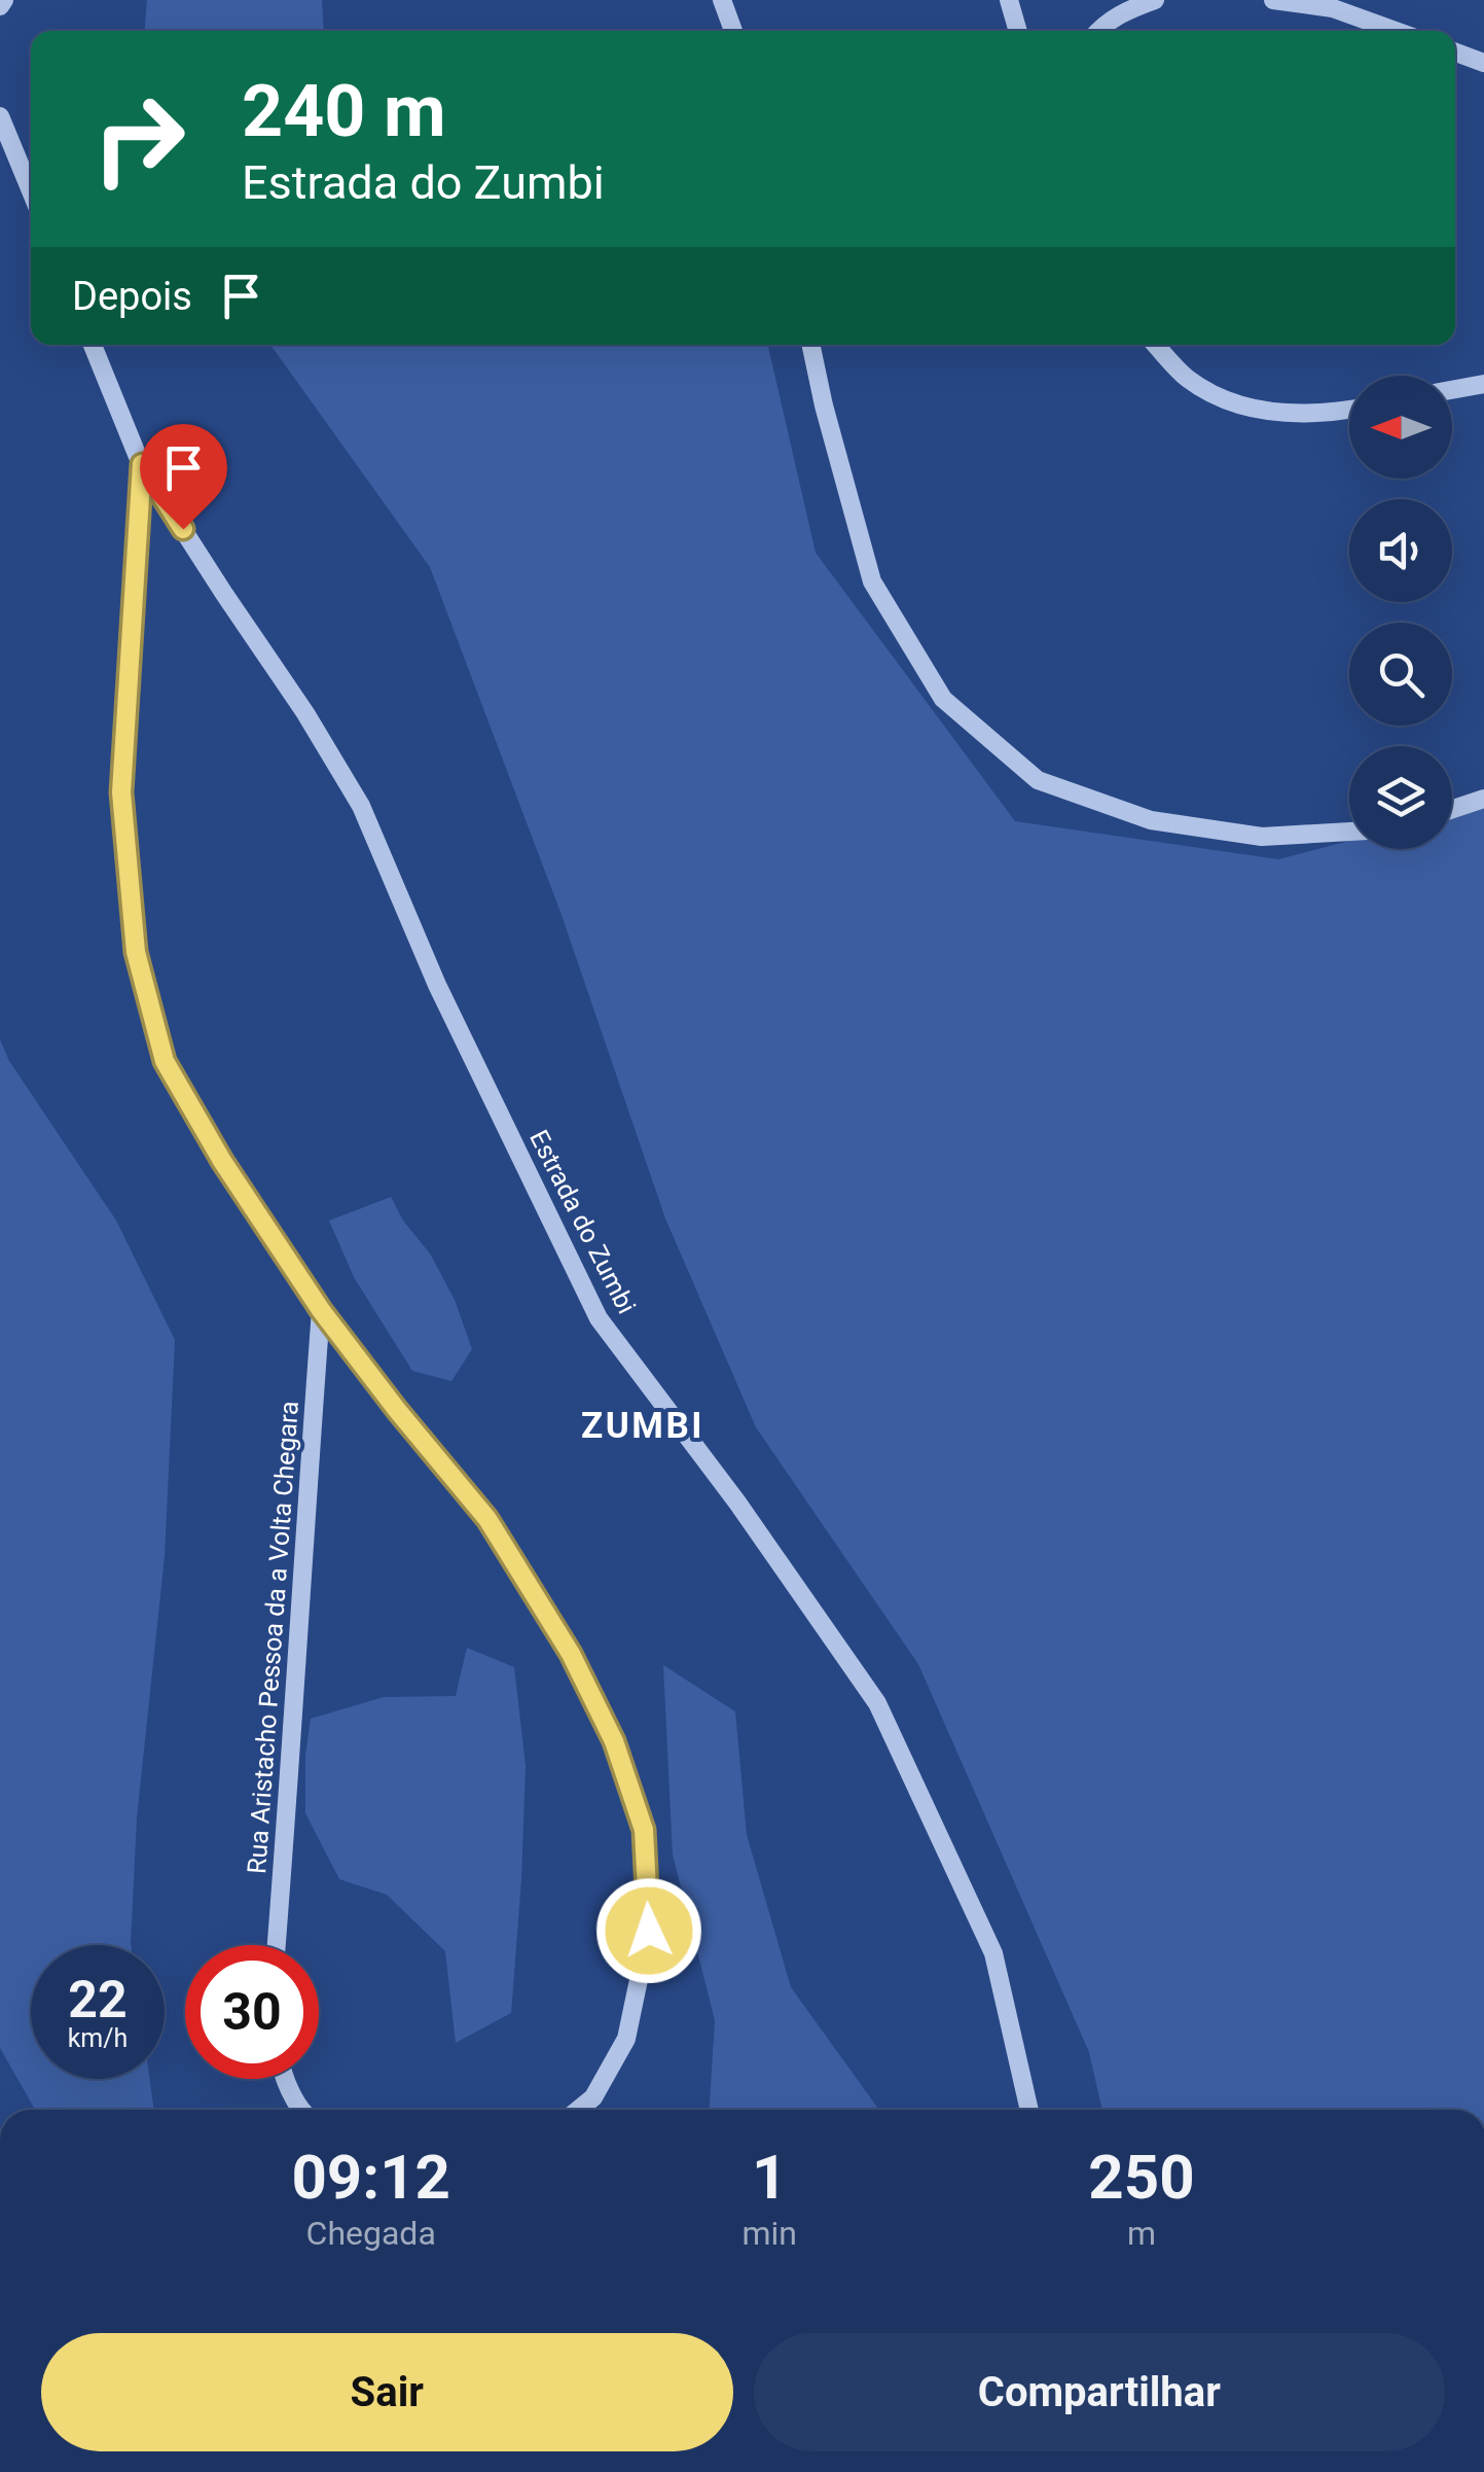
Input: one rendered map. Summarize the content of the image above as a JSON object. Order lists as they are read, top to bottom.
{
  "streets": {
    "street": ["Estrada do Zumbi", "Rua Aristacho Pessoa da a Volta Chegara"]
  },
  "districts": ["ZUMBI"],
  "north": "left",
  "page": {
    "turn": ["240 m", "Estrada do Zumbi"],
    "then": "Depois",
    "speed": "22 km/h",
    "limit": "30",
    "eta": [
      "09:12",
      "Chegada",
      "1",
      "min",
      "250",
      "m"
    ],
    "buttons": ["Sair", "Compartilhar"]
  }
}
